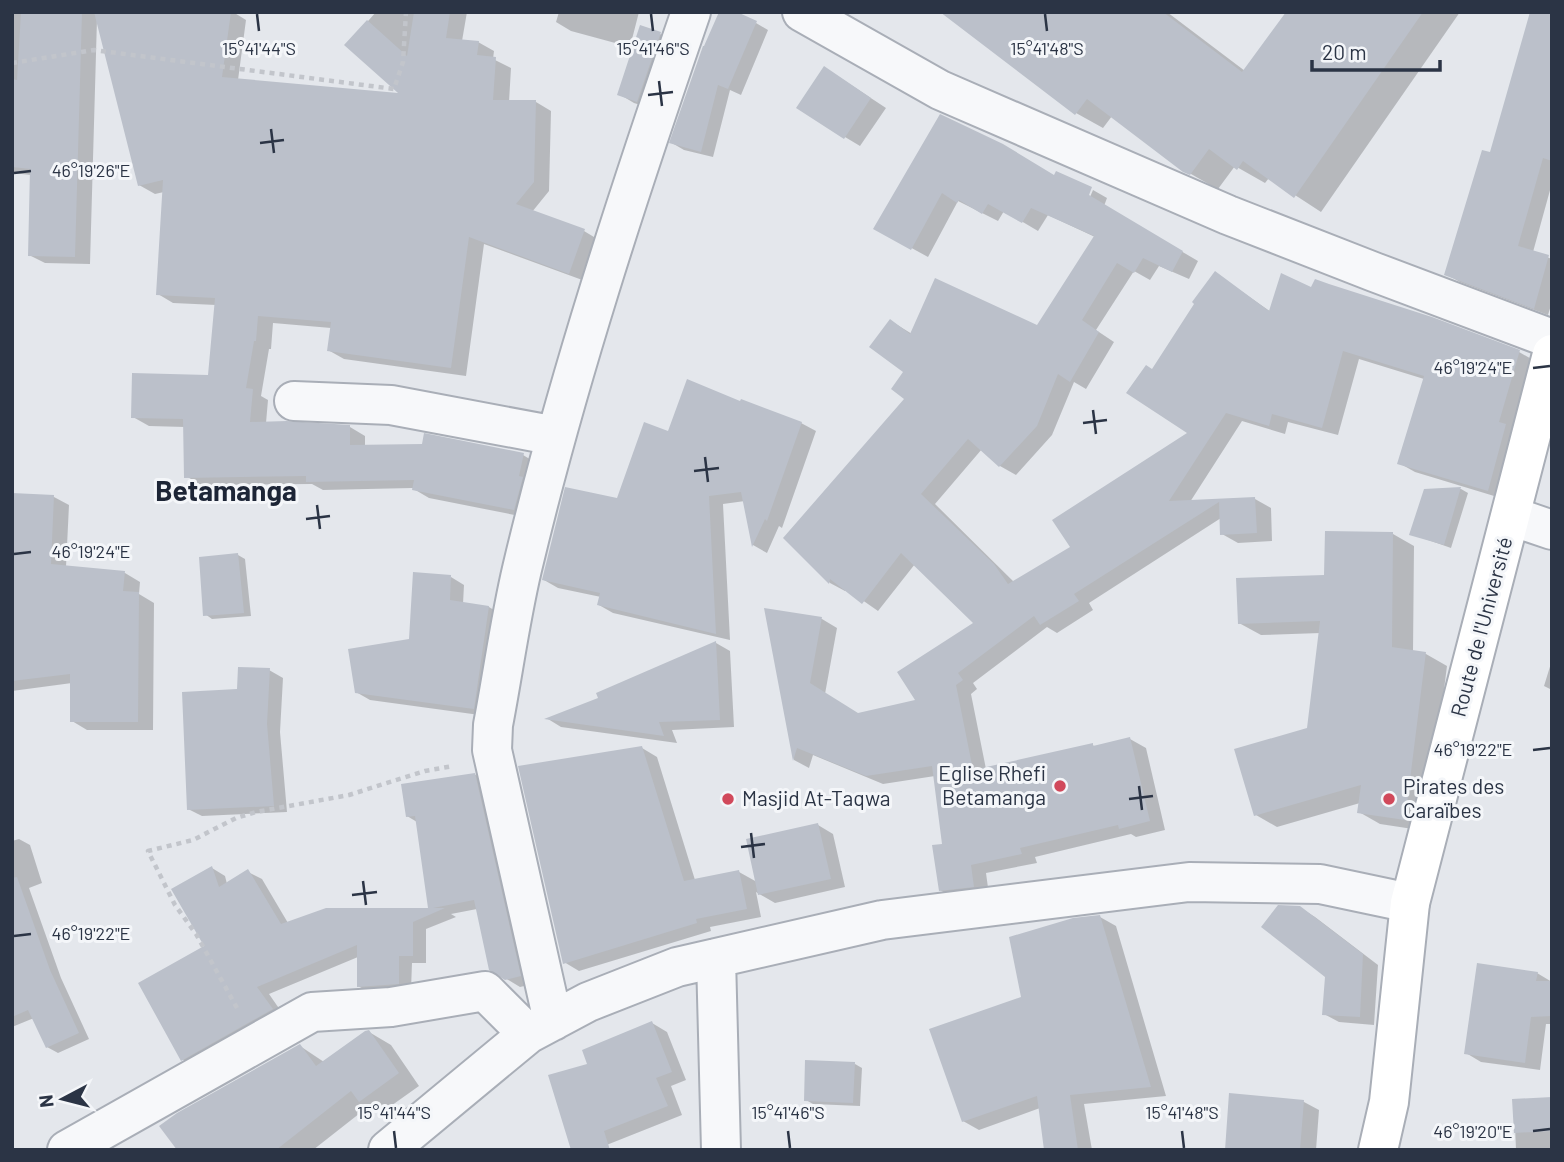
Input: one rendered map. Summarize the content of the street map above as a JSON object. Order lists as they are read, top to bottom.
{
  "streets": {
    "street": ["Route de l'Université"]
  },
  "districts": ["Betamanga"],
  "places": ["Eglise Rhefi Betamanga", "Masjid At-Taqwa", "Pirates des Caraïbes"],
  "scale_bar": "20 m",
  "north": "left",
  "coordinates": [
    "15°41'44\"S",
    "15°41'46\"S",
    "15°41'48\"S",
    "46°19'26\"E",
    "46°19'24\"E",
    "46°19'22\"E",
    "46°19'20\"E"
  ]
}
